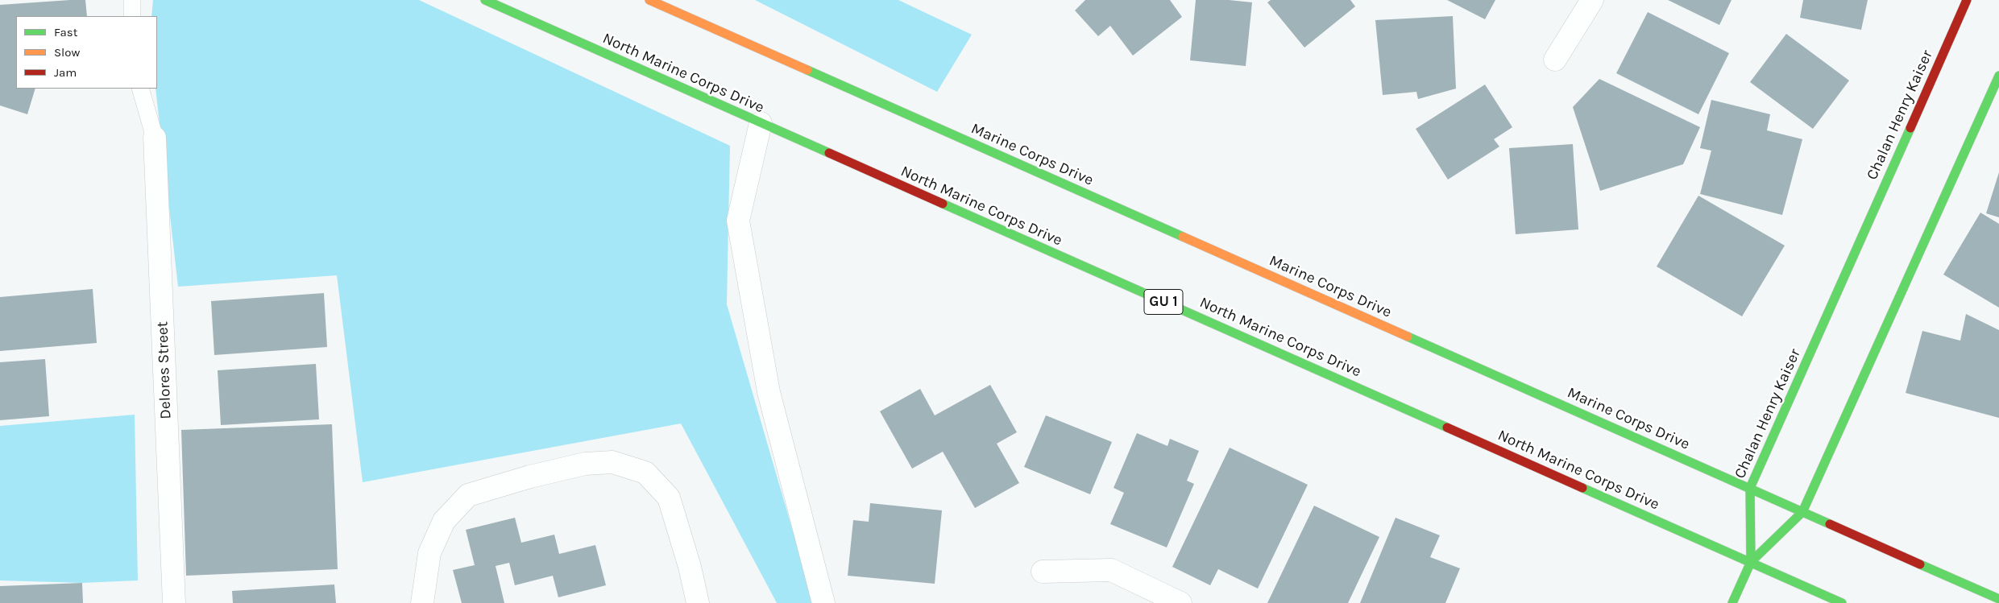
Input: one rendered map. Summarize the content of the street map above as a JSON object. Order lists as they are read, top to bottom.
{
  "streets": {
    "main road": [
      "North Marine Corps Drive",
      "Chalan Henry Kaiser",
      "Marine Corps Drive",
      "GU 1"
    ],
    "street": ["Delores Street"]
  },
  "crossings": [
    ["North Marine Corps Drive", "Chalan Henry Kaiser"],
    ["Chalan Henry Kaiser", "Marine Corps Drive"]
  ],
  "legend": ["Fast", "Slow", "Jam"]
}
